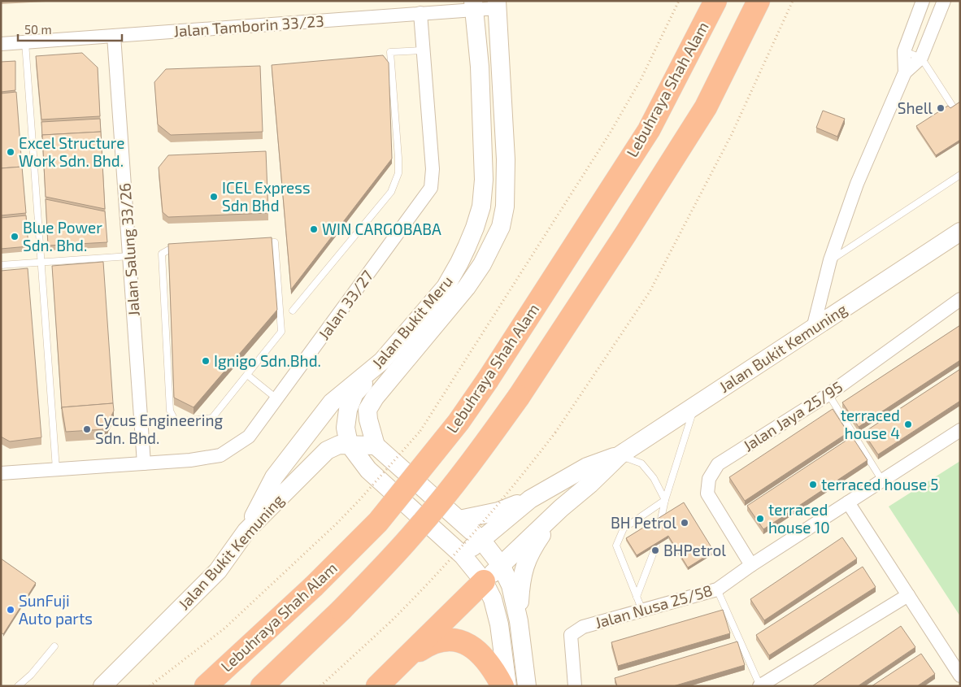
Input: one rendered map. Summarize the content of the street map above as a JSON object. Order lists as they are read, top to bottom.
{
  "streets": {
    "highway": ["Lebuhraya Shah Alam"],
    "main road": ["Jalan Bukit Meru", "Jalan Bukit Kemuning"],
    "street": [
      "Jalan Tamborin 33/23",
      "Jalan Salung 33/26",
      "Jalan 33/27",
      "Jalan Jaya 25/95",
      "Jalan Nusa 25/58"
    ]
  },
  "crossings": [
    ["Jalan Tamborin 33/23", "Jalan Salung 33/26"],
    ["Jalan Tamborin 33/23", "Jalan 33/27"],
    ["Jalan Tamborin 33/23", "Jalan Bukit Meru"],
    ["Jalan Salung 33/26", "Jalan 33/27"],
    ["Jalan Bukit Meru", "Jalan Bukit Kemuning"],
    ["Jalan Jaya 25/95", "Jalan Nusa 25/58"]
  ],
  "places": [
    "Shell",
    "Excel Structure Work Sdn. Bhd.",
    "ICEL Express Sdn Bhd",
    "WIN CARGOBABA",
    "Blue Power Sdn. Bhd.",
    "Ignigo Sdn.Bhd.",
    "terraced house 4",
    "Cycus Engineering Sdn. Bhd.",
    "terraced house 5",
    "terraced house 10",
    "BH Petrol",
    "BHPetrol",
    "SunFuji Auto parts"
  ],
  "scale_bar": "50 m"
}
